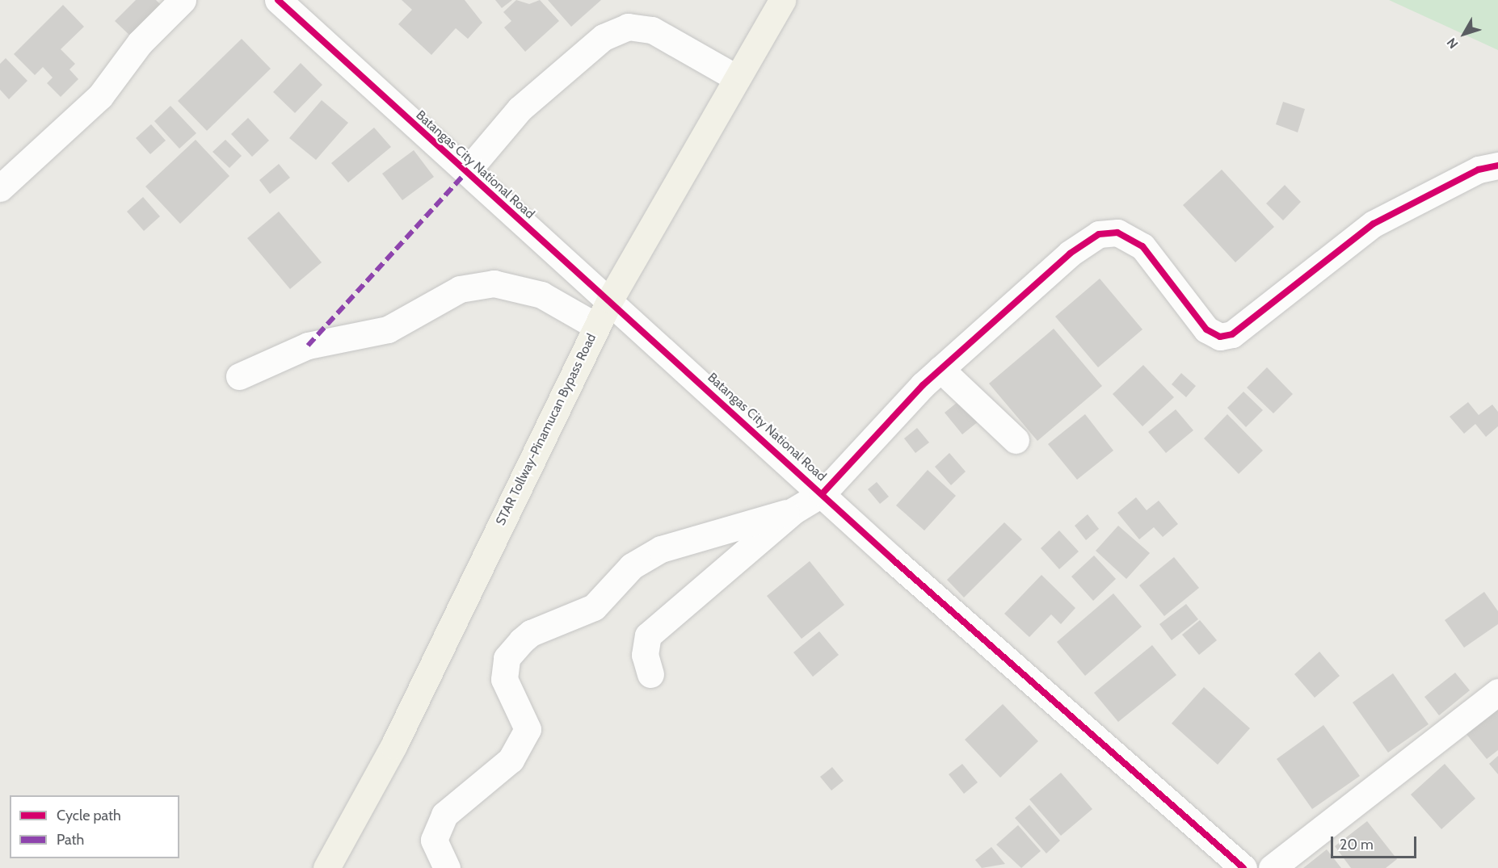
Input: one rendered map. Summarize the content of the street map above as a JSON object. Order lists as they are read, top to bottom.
{
  "streets": {
    "main road": ["STAR Tollway-Pinamucan Bypass Road"],
    "street": ["Batangas City National Road"]
  },
  "crossings": [
    ["Batangas City National Road", "STAR Tollway-Pinamucan Bypass Road"]
  ],
  "legend": ["Cycle path", "Path"],
  "scale_bar": "20 m",
  "north": "bottom left"
}
